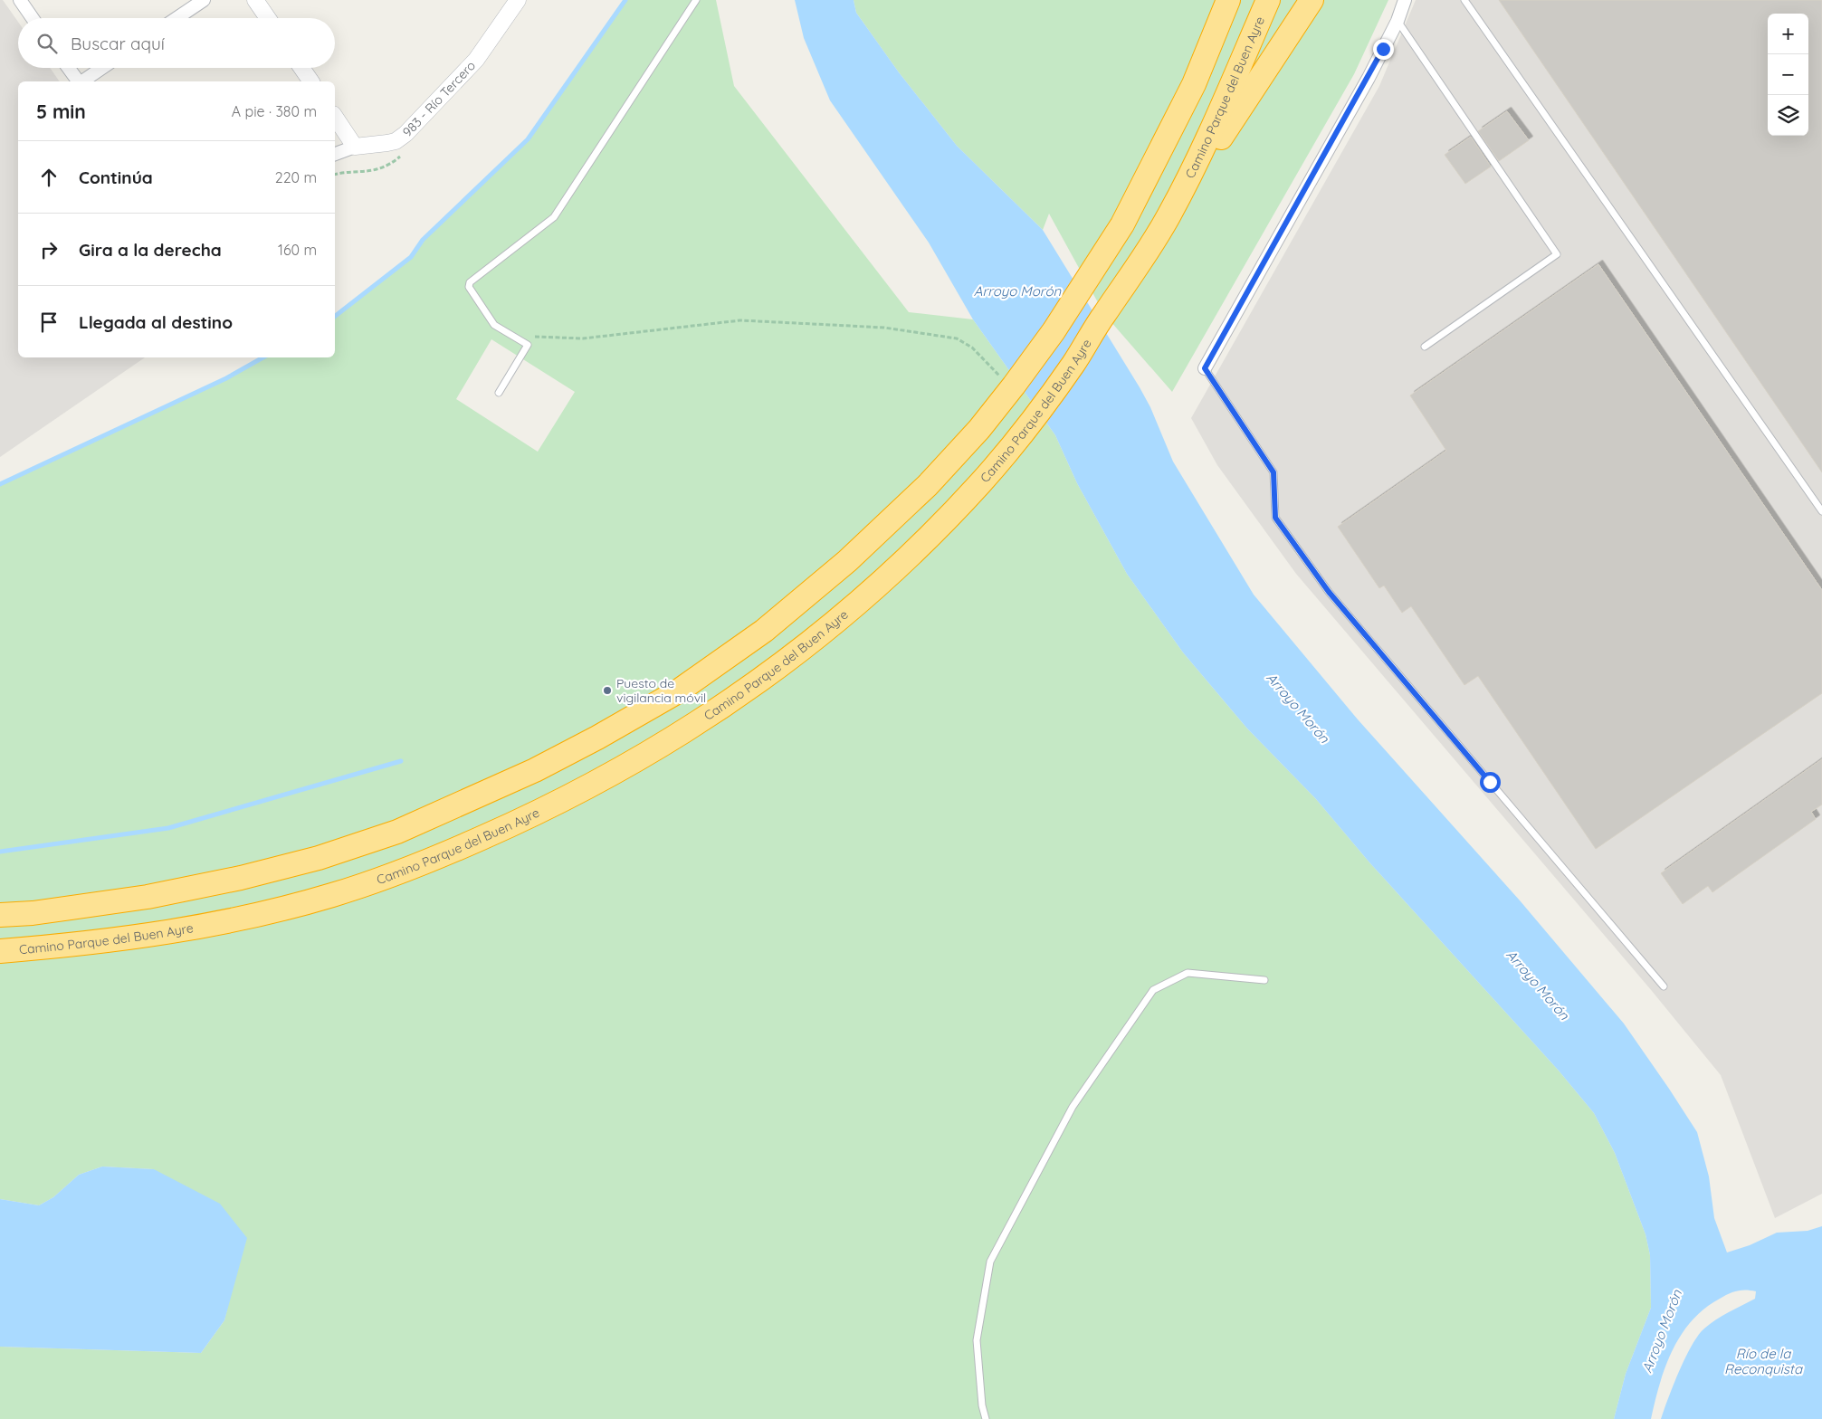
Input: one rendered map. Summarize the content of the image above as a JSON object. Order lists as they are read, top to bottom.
{
  "streets": {
    "highway": ["Camino Parque del Buen Ayre"],
    "street": ["983 - Río Tercero"]
  },
  "water": ["Arroyo Morón", "Río de la Reconquista"],
  "places": ["Puesto de vigilancia móvil"],
  "page": {
    "map_buttons": ["+", "−"],
    "search": "Buscar aquí",
    "heading": ["5 min", "A pie · 380 m"],
    "list": [
      ["Continúa", "220 m"],
      ["Gira a la derecha", "160 m"],
      "Llegada al destino"
    ]
  }
}
